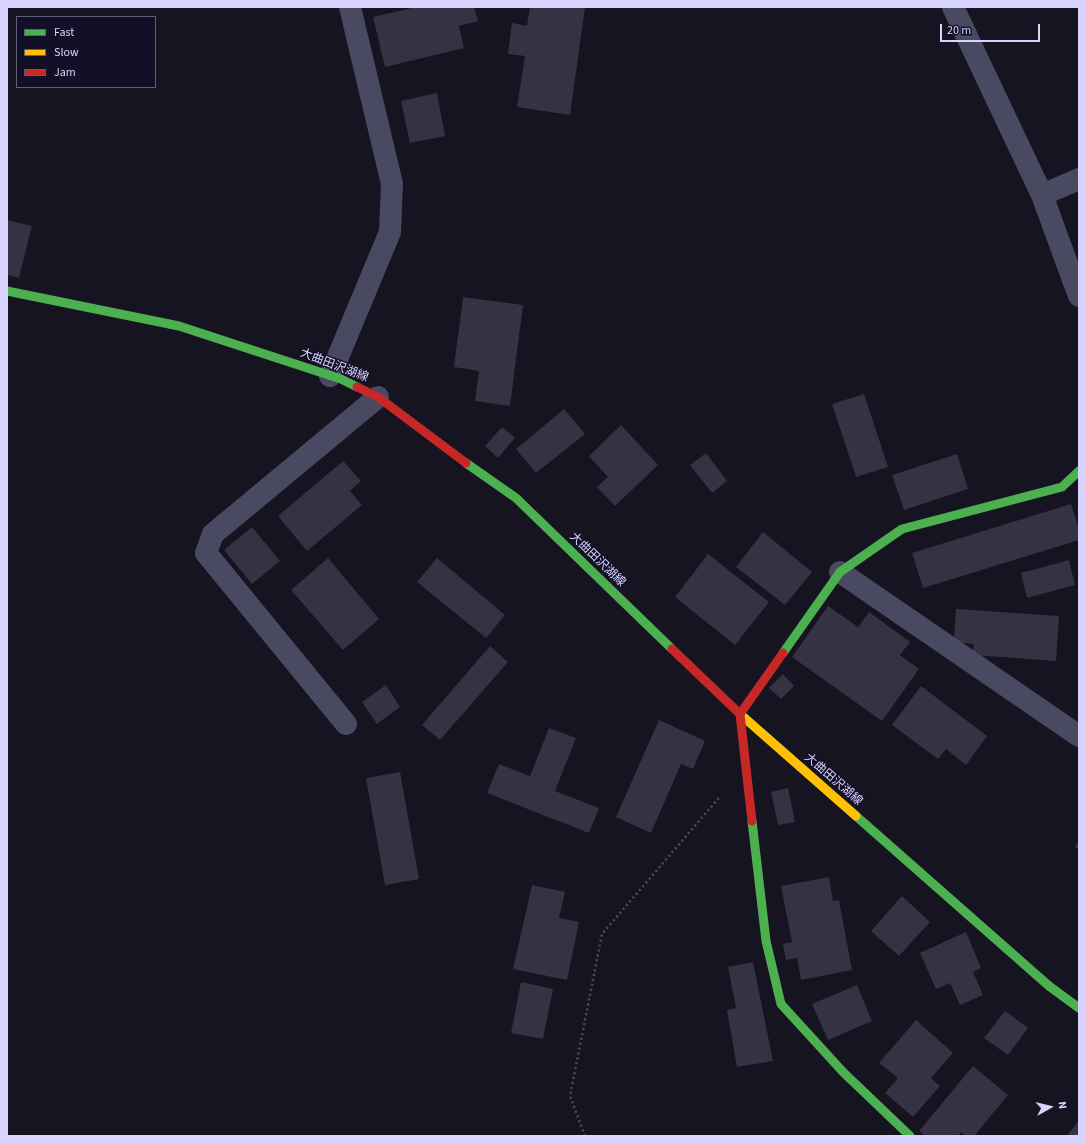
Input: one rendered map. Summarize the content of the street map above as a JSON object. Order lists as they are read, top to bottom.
{
  "streets": {
    "main road": ["大曲田沢湖線"]
  },
  "legend": ["Fast", "Slow", "Jam"],
  "scale_bar": "20 m",
  "north": "right"
}
